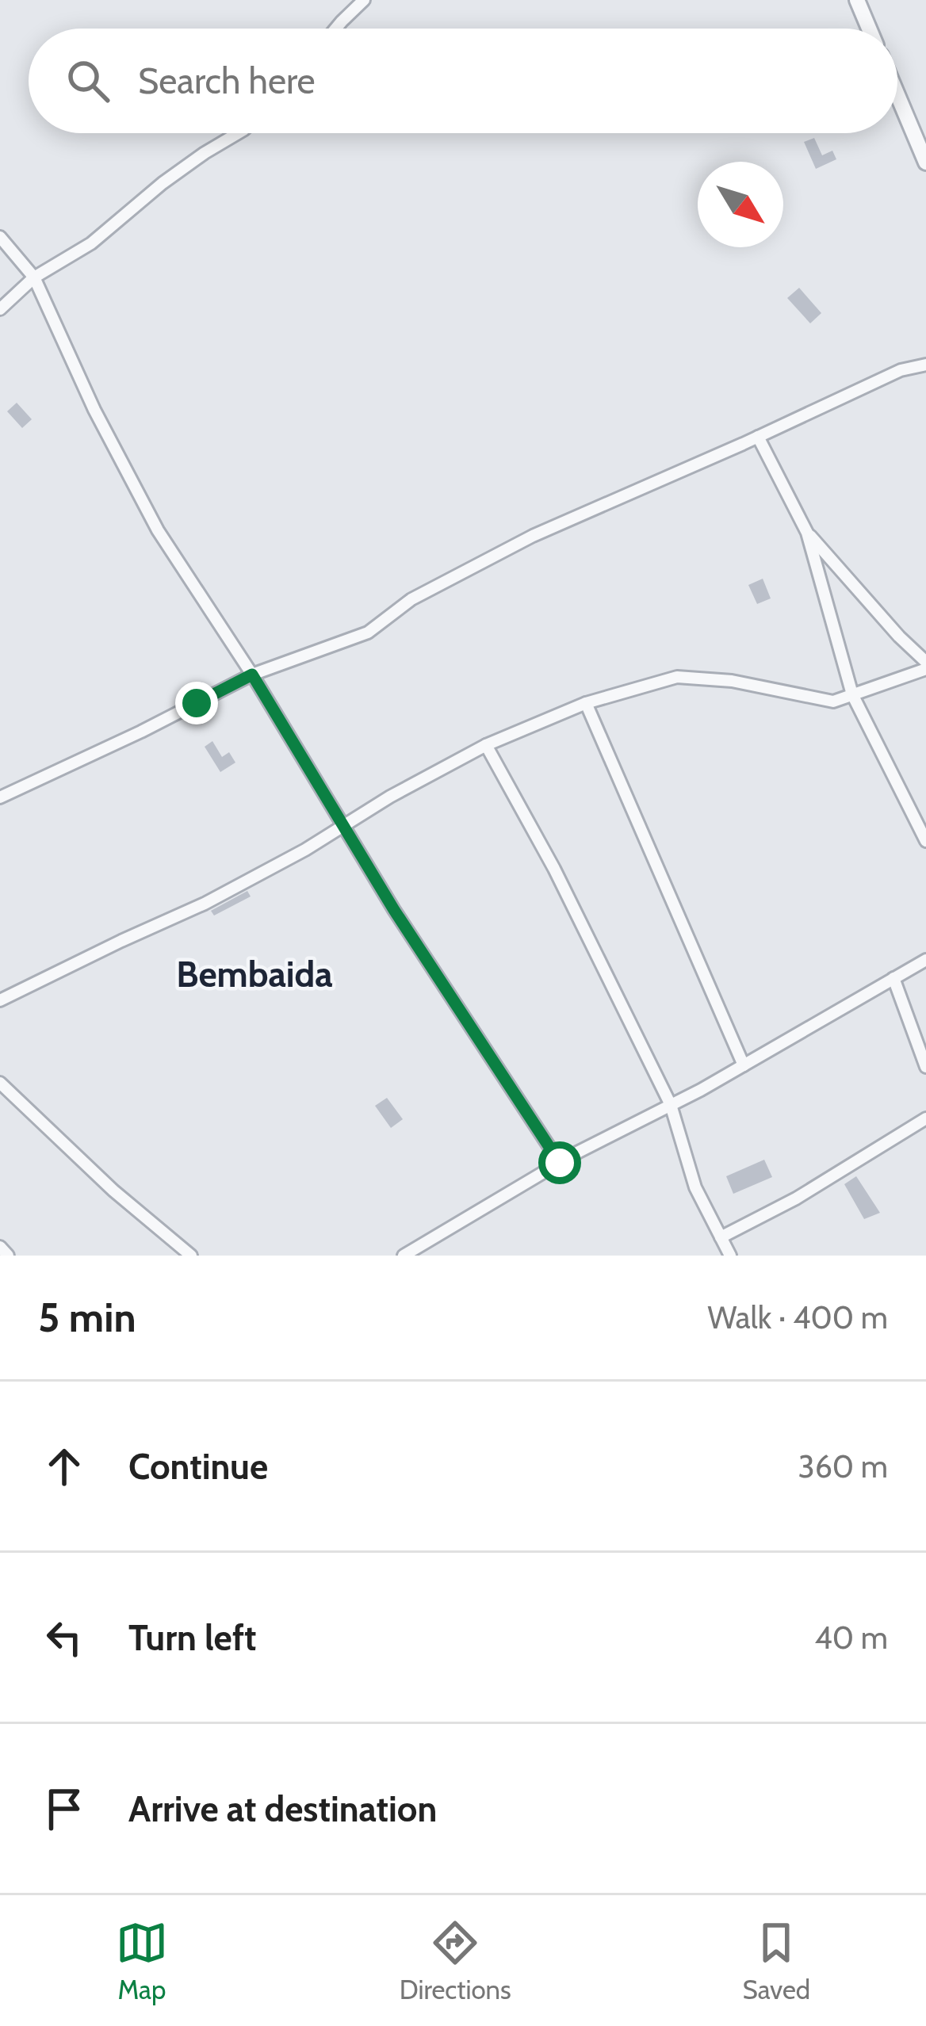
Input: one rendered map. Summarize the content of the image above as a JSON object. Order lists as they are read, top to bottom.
{
  "districts": ["Bembaida"],
  "north": "bottom right",
  "page": {
    "search": "Search here",
    "heading": ["5 min", "Walk · 400 m"],
    "list": [
      ["Continue", "360 m"],
      ["Turn left", "40 m"],
      "Arrive at destination"
    ],
    "nav": ["Map", "Directions", "Saved"]
  }
}
